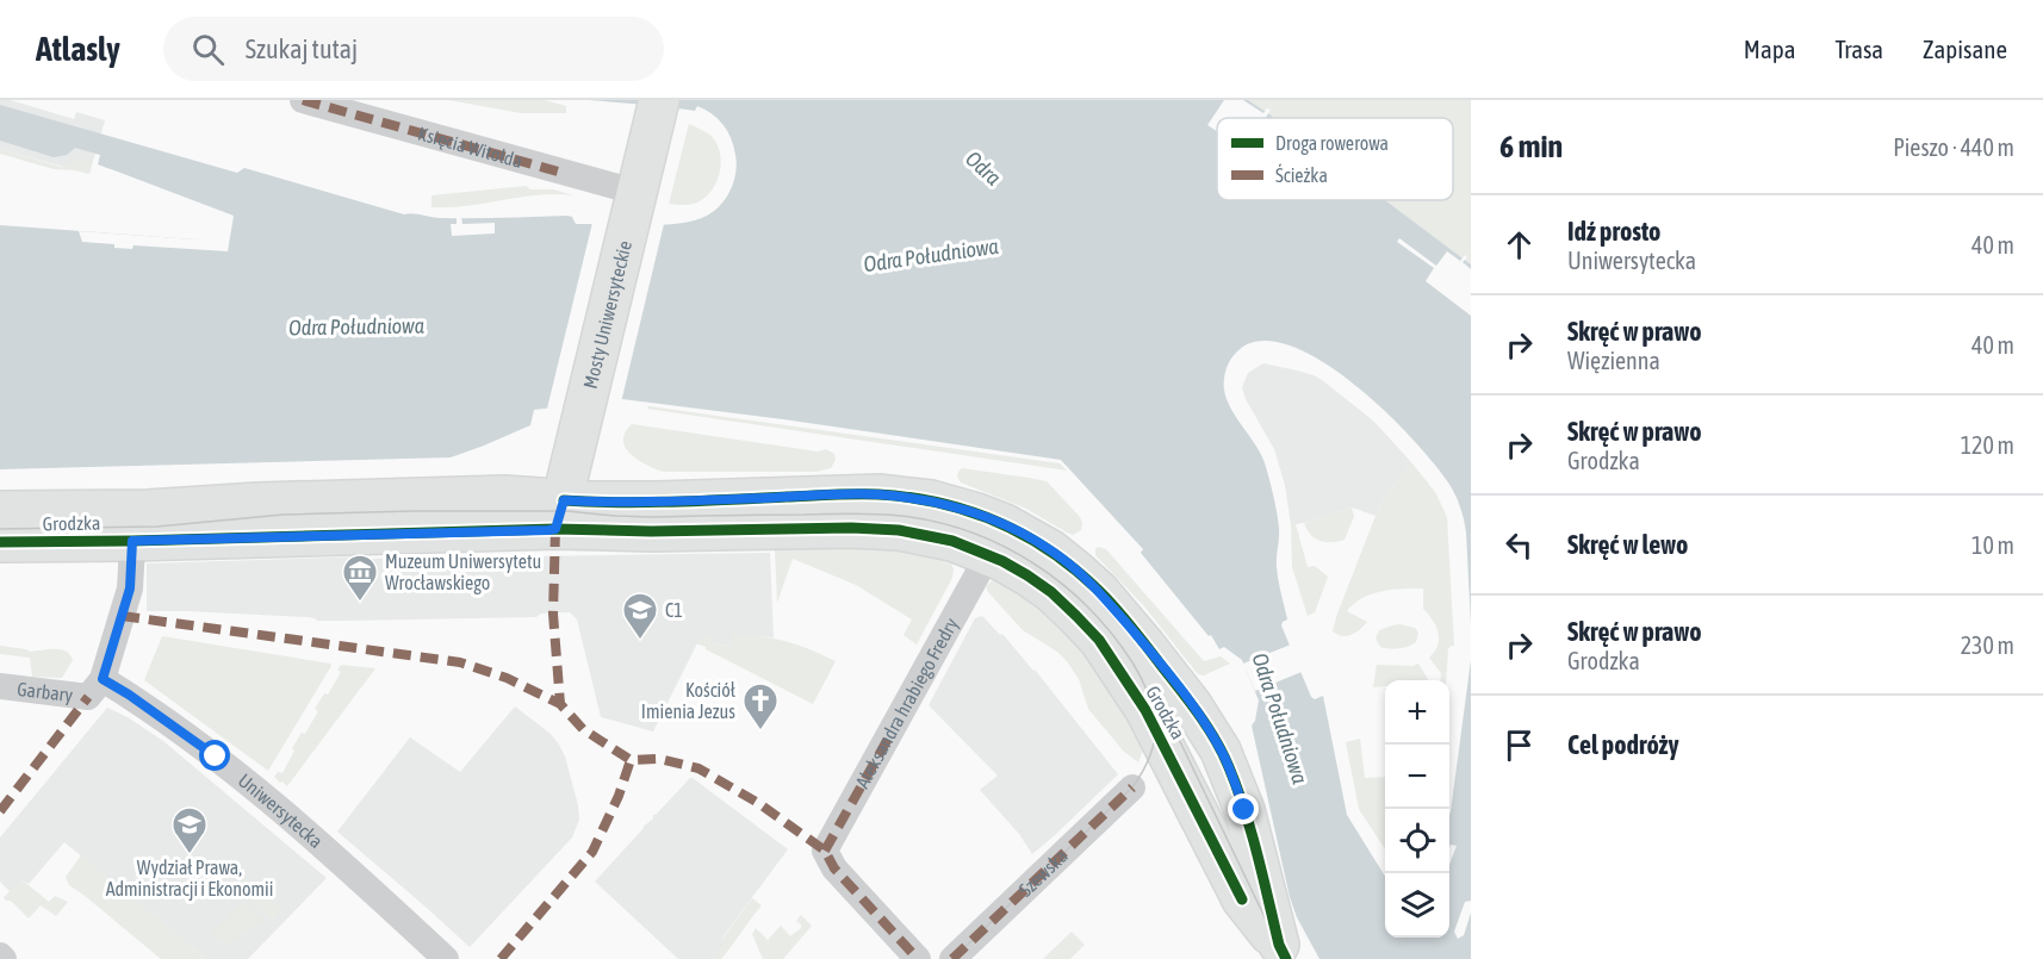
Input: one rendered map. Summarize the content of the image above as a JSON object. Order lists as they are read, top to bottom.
{
  "streets": {
    "street": [
      "Księcia Witolda",
      "Mosty Uniwersyteckie",
      "Grodzka",
      "Garbary",
      "Aleksandra hrabiego Fredry",
      "Uniwersytecka",
      "Szewska"
    ]
  },
  "crossings": [
    ["Księcia Witolda", "Mosty Uniwersyteckie"],
    ["Mosty Uniwersyteckie", "Grodzka"],
    ["Grodzka", "Aleksandra hrabiego Fredry"],
    ["Garbary", "Uniwersytecka"]
  ],
  "water": ["Odra", "Odra Południowa"],
  "places": {
    "museum": ["Muzeum Uniwersytetu Wrocławskiego"],
    "school or university": ["C1", "Wydział Prawa, Administracji i Ekonomii"],
    "church": ["Kościół Imienia Jezus"]
  },
  "legend": ["Droga rowerowa", "Ścieżka"],
  "page": {
    "header": "Atlasly",
    "search": "Szukaj tutaj",
    "nav": ["Mapa", "Trasa", "Zapisane"],
    "heading": ["6 min", "Pieszo · 440 m"],
    "list": [
      ["Idź prosto", "Uniwersytecka", "40 m"],
      ["Skręć w prawo", "Więzienna", "40 m"],
      ["Skręć w prawo", "Grodzka", "120 m"],
      ["Skręć w lewo", "10 m"],
      ["Skręć w prawo", "Grodzka", "230 m"],
      "Cel podróży"
    ],
    "map_buttons": ["+", "−"]
  }
}
